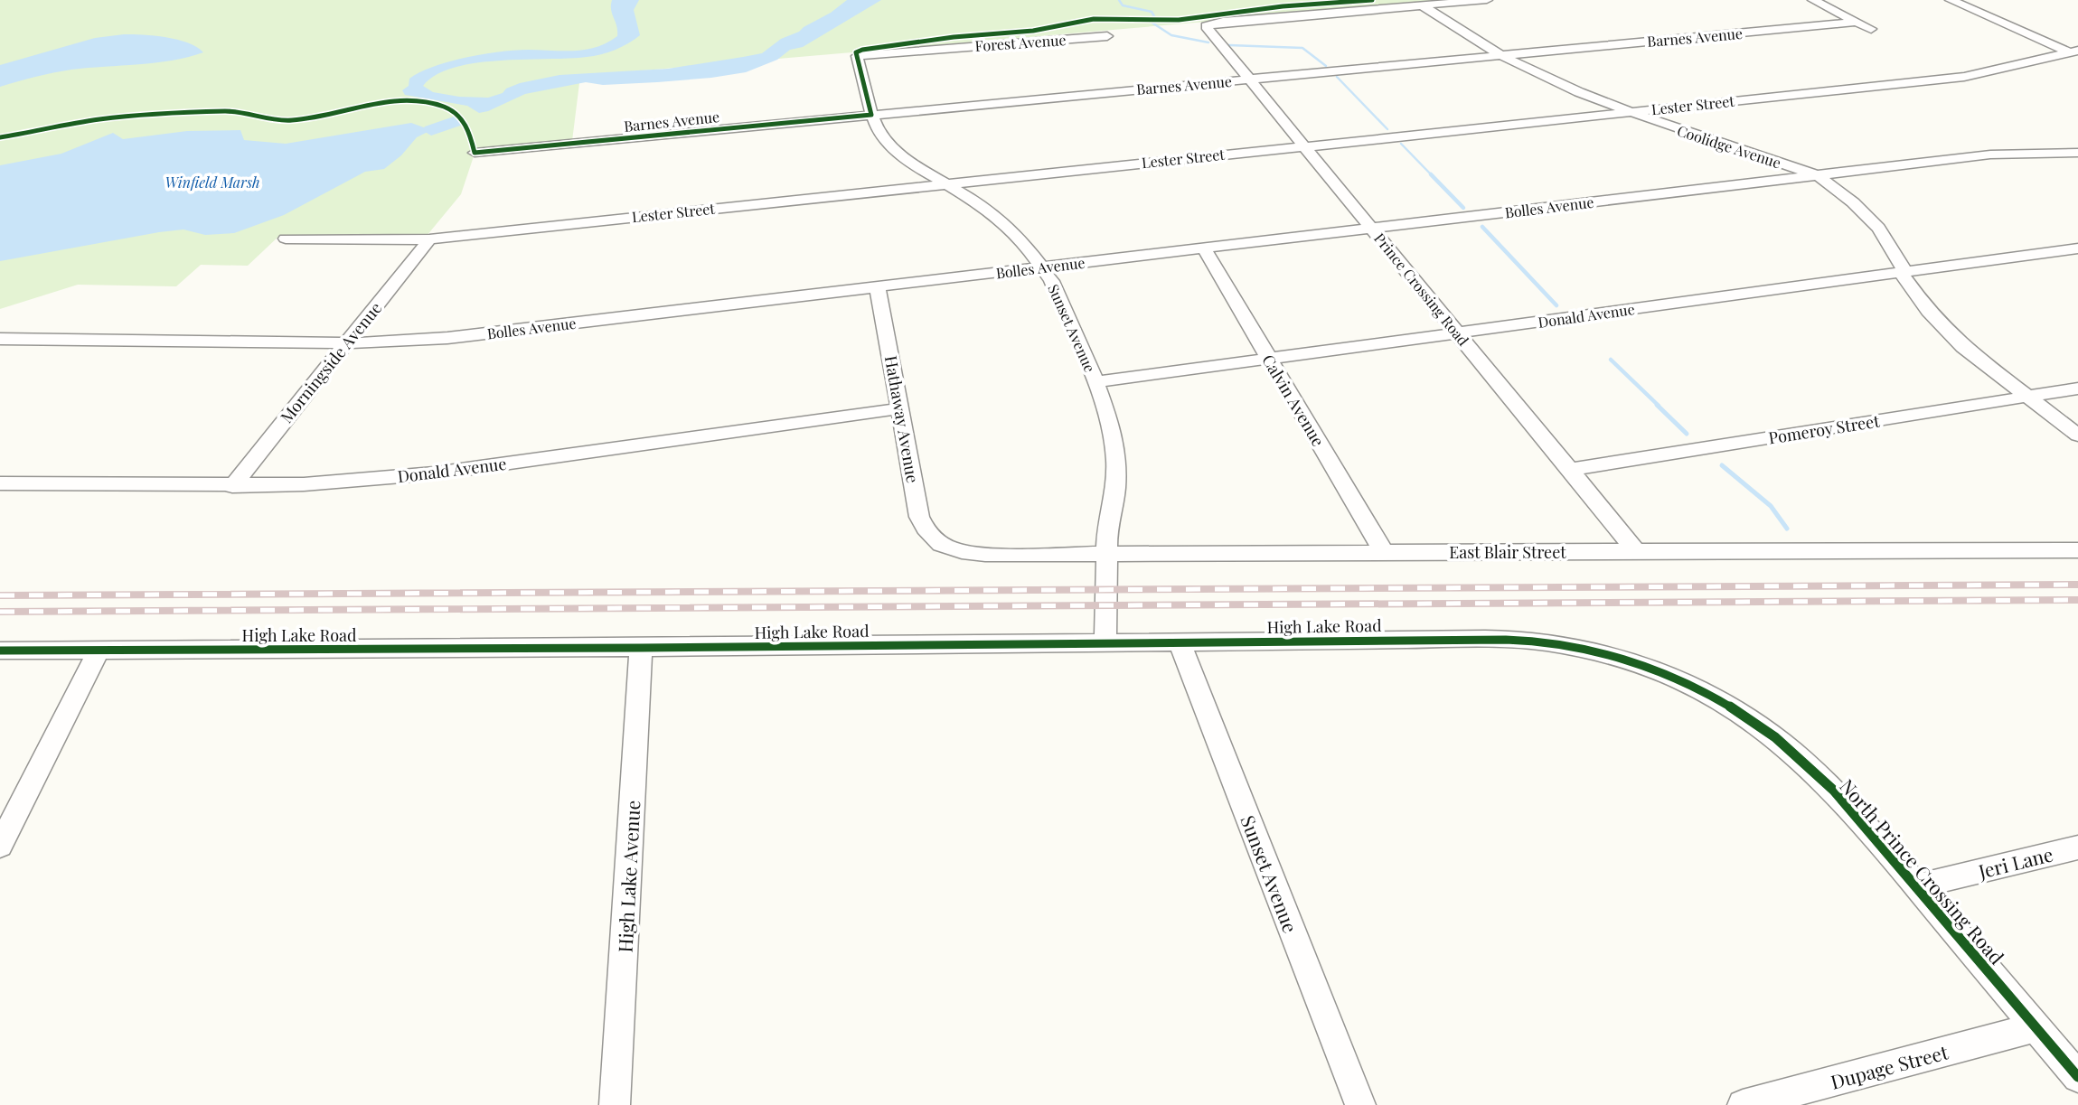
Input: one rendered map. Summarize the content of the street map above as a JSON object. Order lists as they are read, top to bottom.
{
  "streets": {
    "street": [
      "Barnes Avenue",
      "Forest Avenue",
      "Lester Street",
      "Coolidge Avenue",
      "Bolles Avenue",
      "Prince Crossing Road",
      "Donald Avenue",
      "Sunset Avenue",
      "Morningside Avenue",
      "Calvin Avenue",
      "Hathaway Avenue",
      "Pomeroy Street",
      "East Blair Street",
      "High Lake Road",
      "Jeri Lane",
      "North Prince Crossing Road",
      "High Lake Avenue",
      "Dupage Street"
    ]
  },
  "crossings": [
    ["Barnes Avenue", "Coolidge Avenue"],
    ["Barnes Avenue", "Prince Crossing Road"],
    ["Barnes Avenue", "Sunset Avenue"],
    ["Forest Avenue", "Sunset Avenue"],
    ["Lester Street", "Coolidge Avenue"],
    ["Lester Street", "Prince Crossing Road"],
    ["Lester Street", "Sunset Avenue"],
    ["Lester Street", "Morningside Avenue"],
    ["Coolidge Avenue", "Bolles Avenue"],
    ["Coolidge Avenue", "Prince Crossing Road"],
    ["Coolidge Avenue", "Donald Avenue"],
    ["Coolidge Avenue", "Pomeroy Street"],
    ["Bolles Avenue", "Prince Crossing Road"],
    ["Bolles Avenue", "Sunset Avenue"],
    ["Bolles Avenue", "Morningside Avenue"],
    ["Bolles Avenue", "Calvin Avenue"],
    ["Bolles Avenue", "Hathaway Avenue"],
    ["Prince Crossing Road", "Donald Avenue"],
    ["Prince Crossing Road", "Pomeroy Street"],
    ["Prince Crossing Road", "East Blair Street"],
    ["Donald Avenue", "Sunset Avenue"],
    ["Donald Avenue", "Morningside Avenue"],
    ["Donald Avenue", "Calvin Avenue"],
    ["Donald Avenue", "Hathaway Avenue"],
    ["Sunset Avenue", "East Blair Street"],
    ["Sunset Avenue", "High Lake Road"],
    ["Calvin Avenue", "East Blair Street"],
    ["Hathaway Avenue", "East Blair Street"],
    ["High Lake Road", "North Prince Crossing Road"],
    ["High Lake Road", "High Lake Avenue"],
    ["Jeri Lane", "North Prince Crossing Road"],
    ["North Prince Crossing Road", "Dupage Street"]
  ],
  "water": ["Winfield Marsh"]
}
